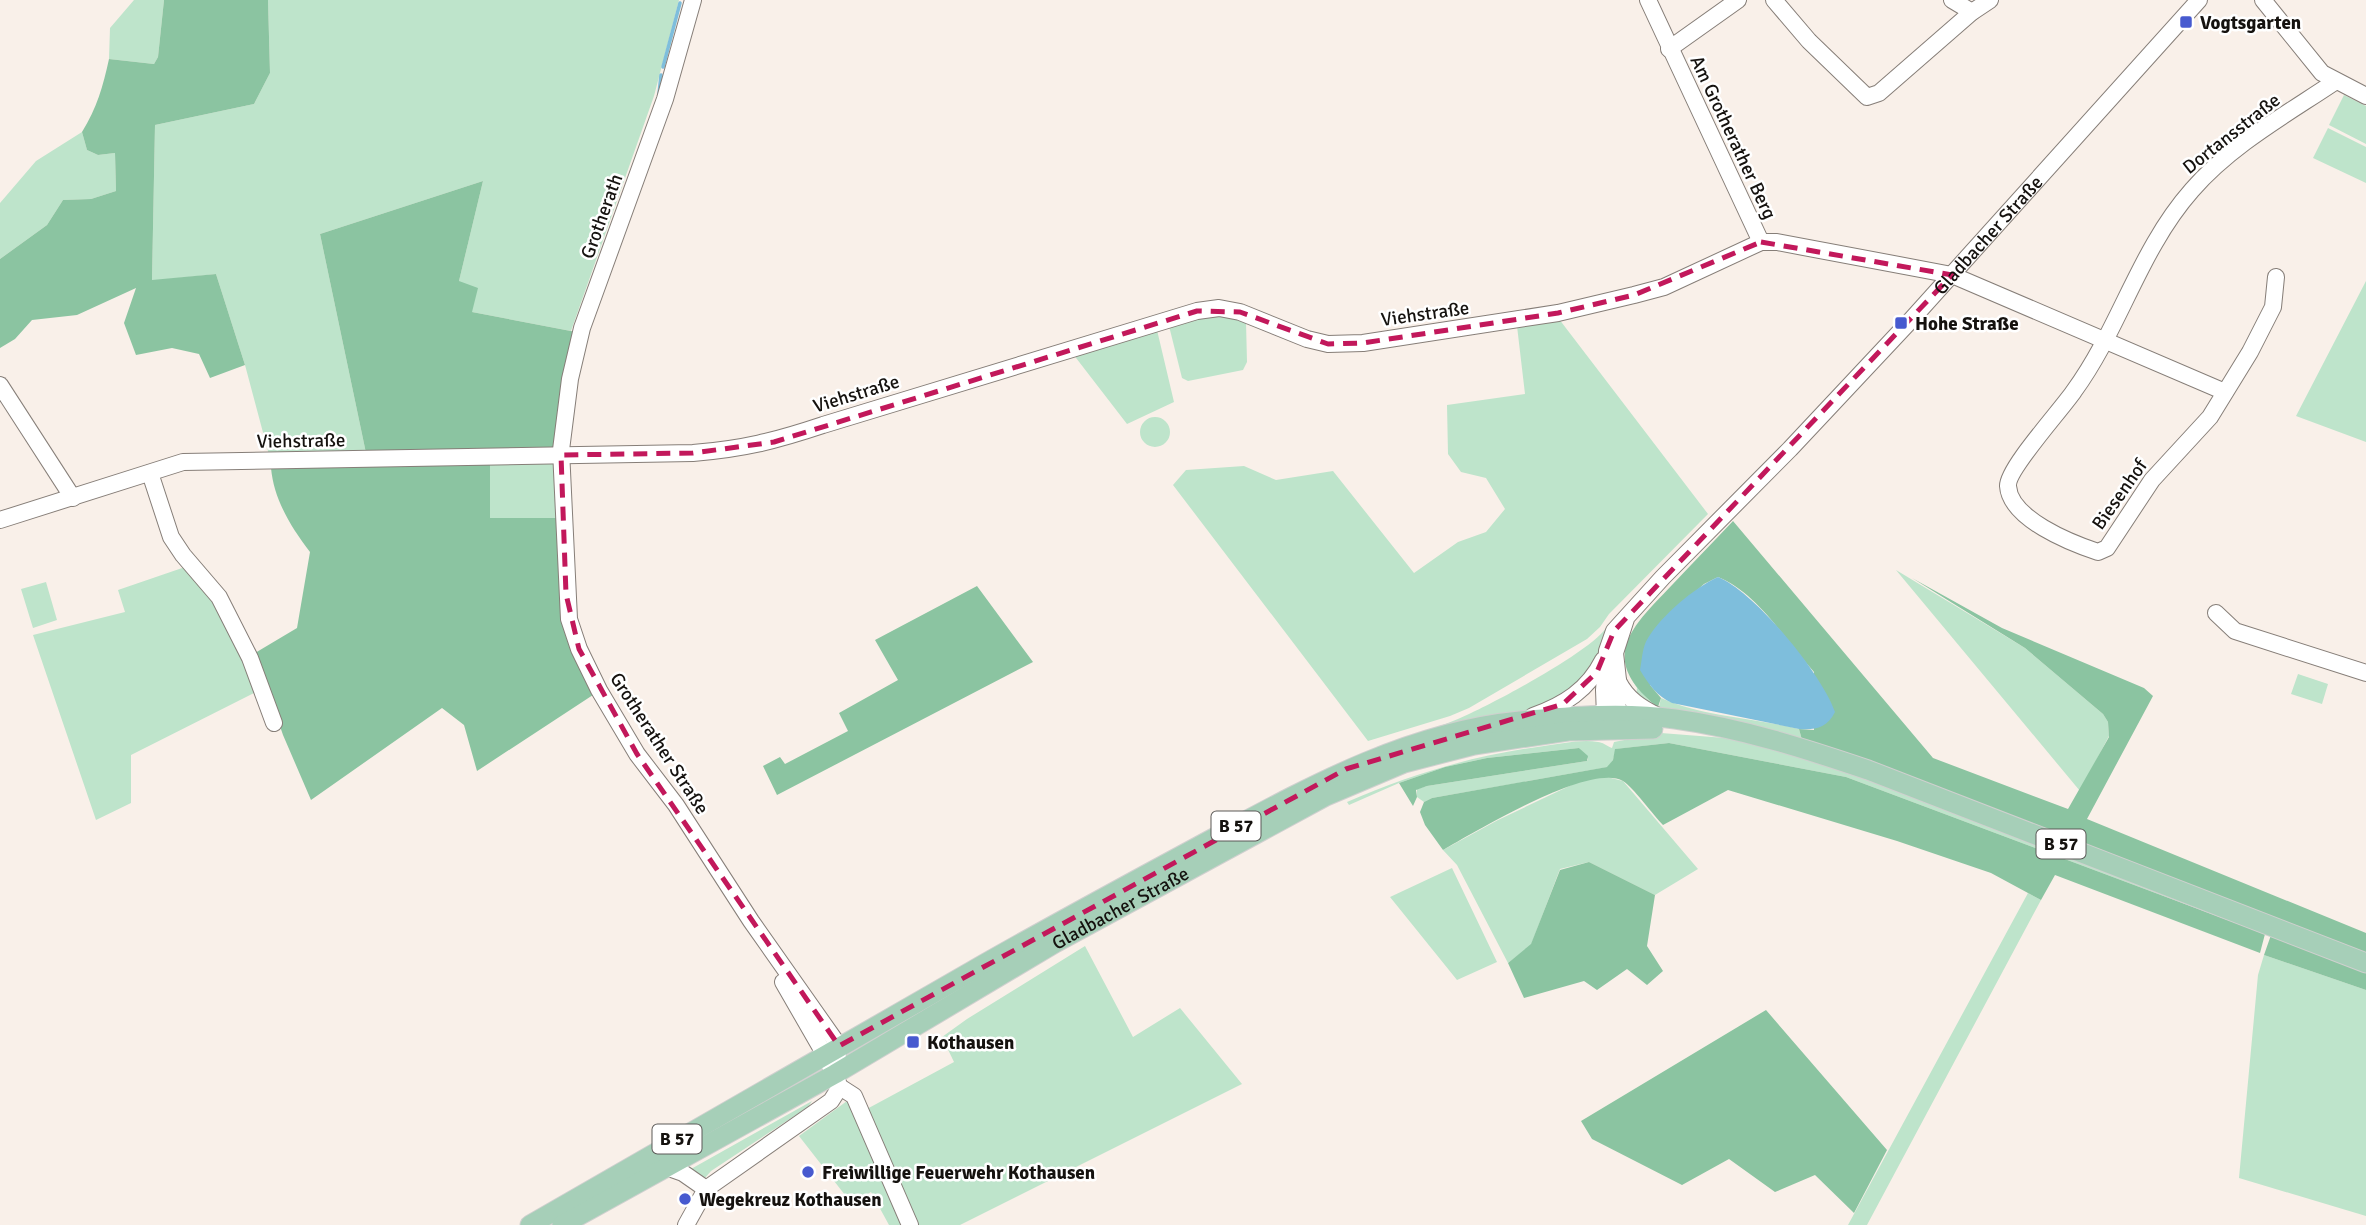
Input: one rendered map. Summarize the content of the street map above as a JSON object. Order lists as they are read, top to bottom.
{
  "streets": {
    "main road": ["Gladbacher Straße", "B 57"],
    "street": [
      "Dortansstraße",
      "Am Grotherather Berg",
      "Grotherath",
      "Viehstraße",
      "Biesenhof",
      "Grotherather Straße"
    ]
  },
  "crossings": [
    ["Dortansstraße", "Biesenhof"],
    ["Am Grotherather Berg", "Viehstraße"],
    ["Grotherath", "Viehstraße"],
    ["Grotherath", "Grotherather Straße"],
    ["Gladbacher Straße", "Grotherather Straße"],
    ["Gladbacher Straße", "B 57"],
    ["Viehstraße", "Grotherather Straße"]
  ],
  "places": {
    "transit": ["Vogtsgarten", "Hohe Straße", "Kothausen"],
    "other": ["Freiwillige Feuerwehr Kothausen", "Wegekreuz Kothausen"]
  }
}
